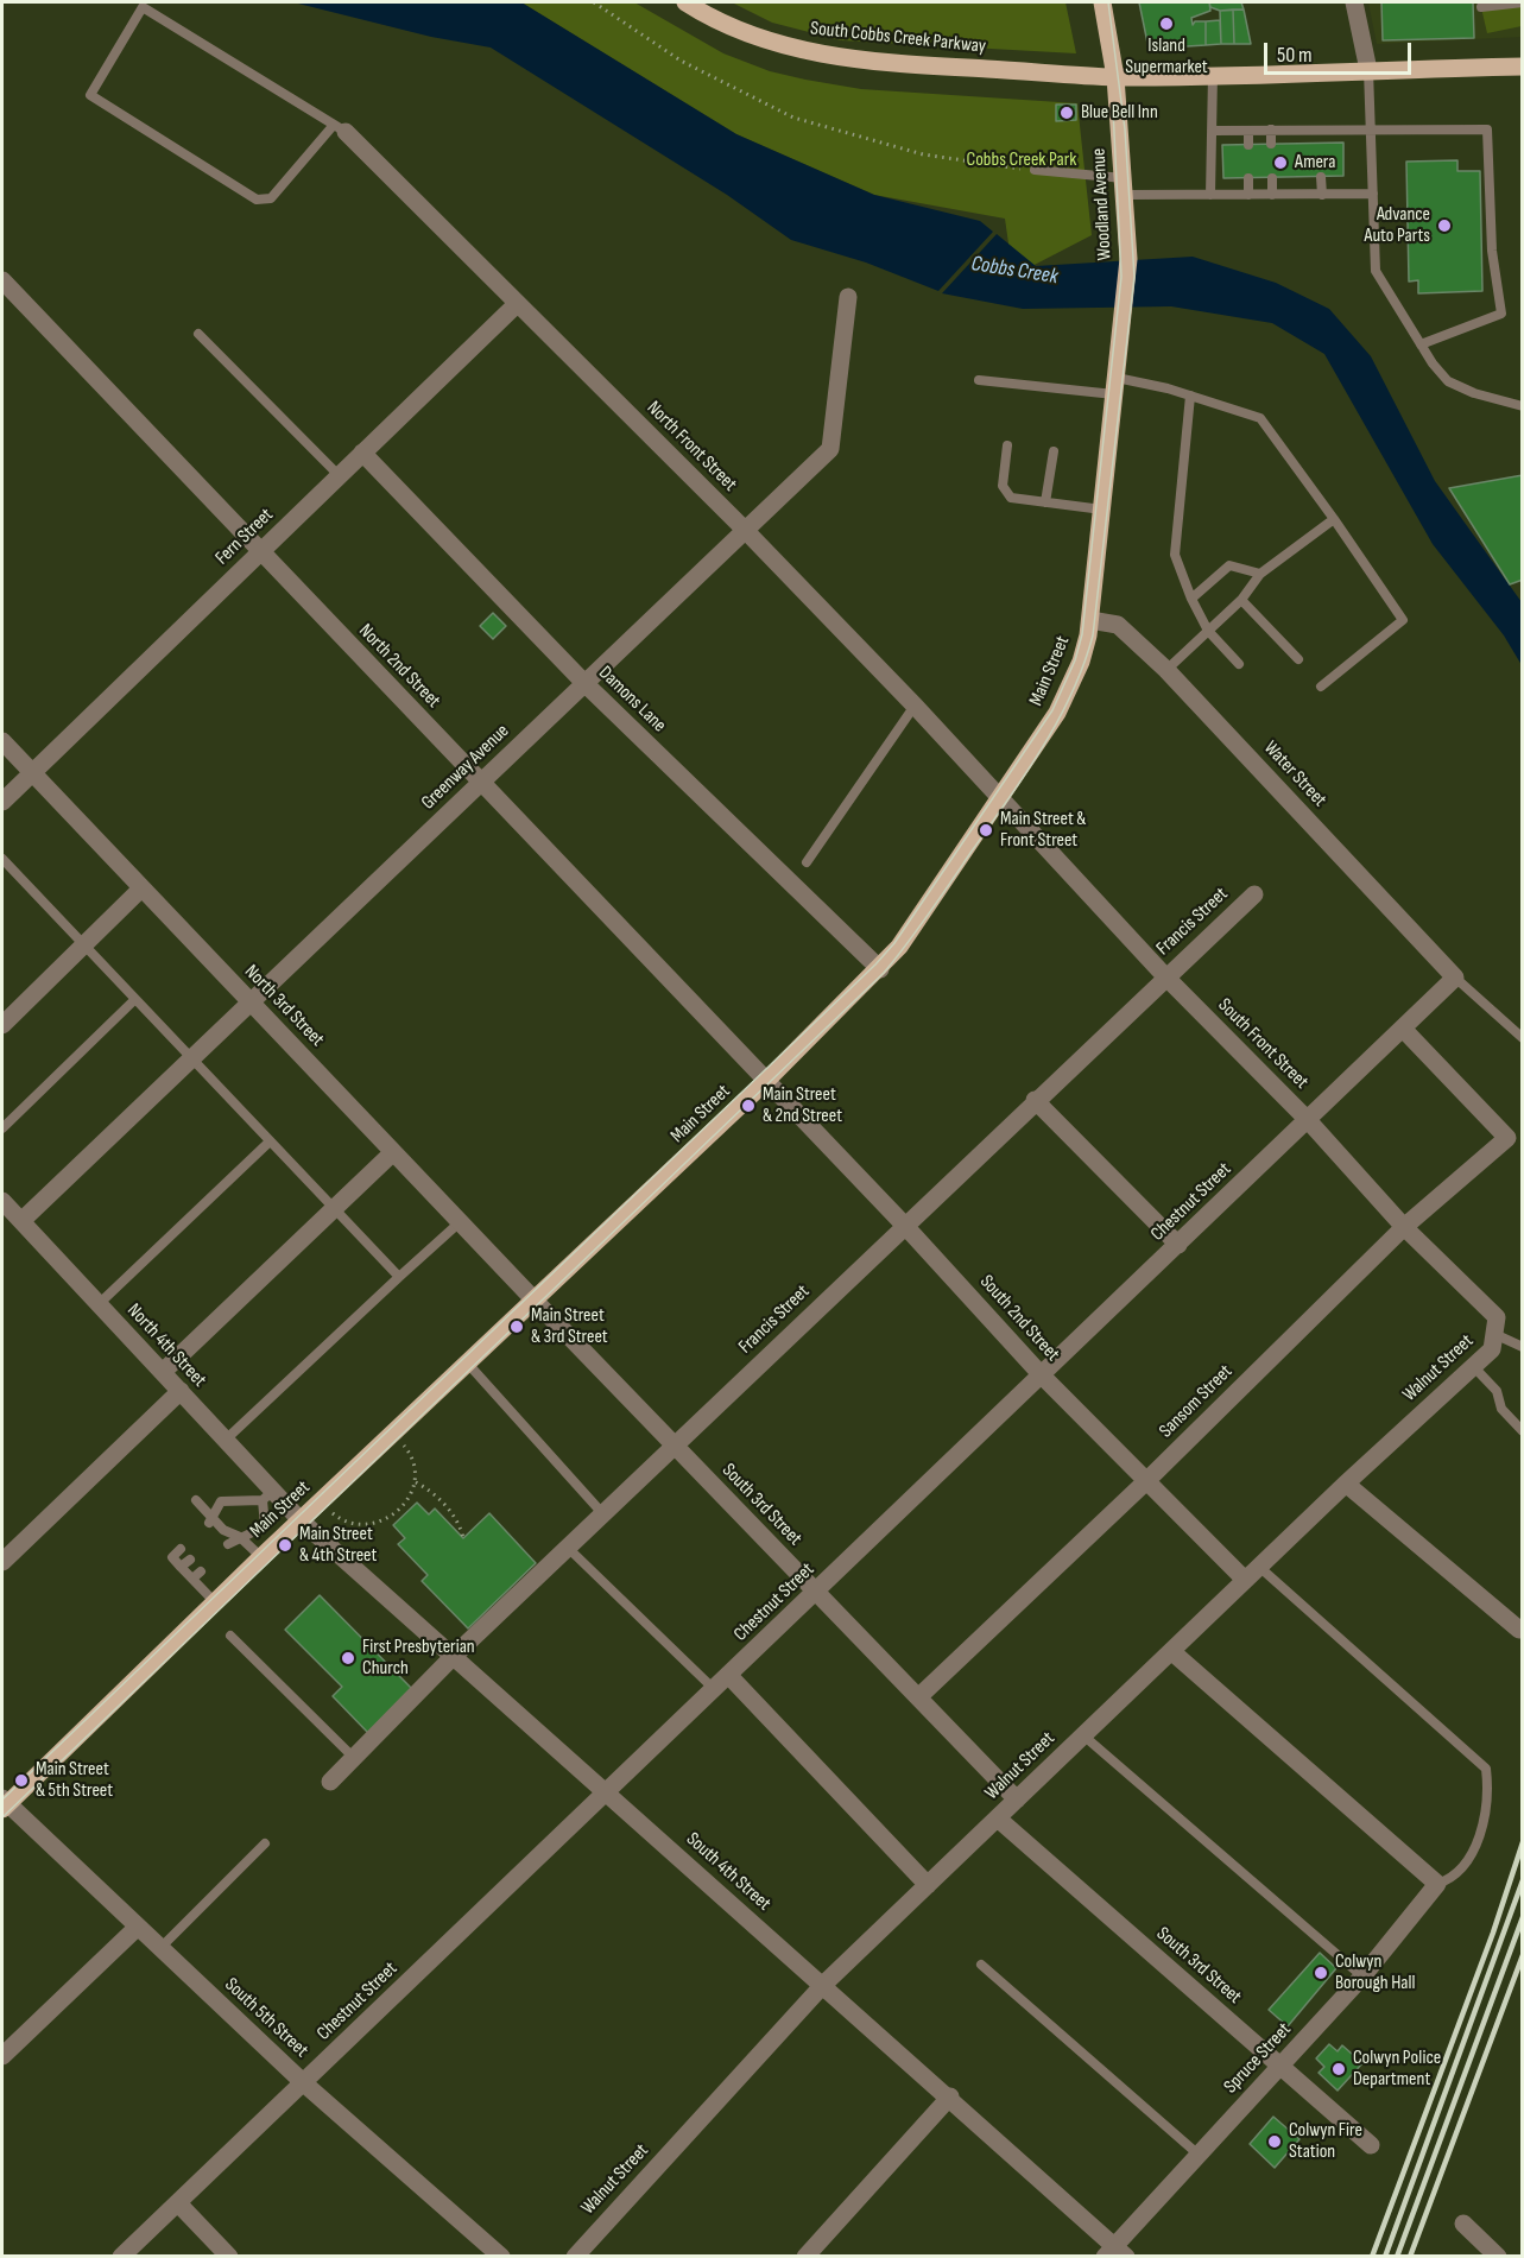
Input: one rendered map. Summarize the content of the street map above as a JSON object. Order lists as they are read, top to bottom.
{
  "streets": {
    "main road": ["South Cobbs Creek Parkway", "Woodland Avenue", "Main Street"],
    "street": [
      "North Front Street",
      "Fern Street",
      "North 2nd Street",
      "Damons Lane",
      "Greenway Avenue",
      "Water Street",
      "Francis Street",
      "North 3rd Street",
      "South Front Street",
      "Chestnut Street",
      "South 2nd Street",
      "North 4th Street",
      "Walnut Street",
      "Sansom Street",
      "South 3rd Street",
      "South 4th Street",
      "South 5th Street",
      "Spruce Street"
    ]
  },
  "crossings": [
    ["South Cobbs Creek Parkway", "Woodland Avenue"],
    ["Woodland Avenue", "Main Street"],
    ["North Front Street", "Fern Street"],
    ["North Front Street", "Main Street"],
    ["North Front Street", "Greenway Avenue"],
    ["North Front Street", "South Front Street"],
    ["Fern Street", "North 2nd Street"],
    ["Fern Street", "Damons Lane"],
    ["Fern Street", "North 3rd Street"],
    ["North 2nd Street", "Main Street"],
    ["North 2nd Street", "Greenway Avenue"],
    ["North 2nd Street", "South 2nd Street"],
    ["Main Street", "Damons Lane"],
    ["Main Street", "Water Street"],
    ["Main Street", "North 3rd Street"],
    ["Main Street", "South Front Street"],
    ["Main Street", "South 2nd Street"],
    ["Main Street", "North 4th Street"],
    ["Main Street", "South 3rd Street"],
    ["Main Street", "South 4th Street"],
    ["Main Street", "South 5th Street"],
    ["Damons Lane", "Greenway Avenue"],
    ["Greenway Avenue", "North 3rd Street"],
    ["Greenway Avenue", "North 4th Street"],
    ["Water Street", "Chestnut Street"],
    ["Francis Street", "South Front Street"],
    ["Francis Street", "South 2nd Street"],
    ["Francis Street", "South 3rd Street"],
    ["Francis Street", "South 4th Street"],
    ["North 3rd Street", "South 3rd Street"],
    ["South Front Street", "Chestnut Street"],
    ["South Front Street", "Walnut Street"],
    ["South Front Street", "Sansom Street"],
    ["Chestnut Street", "South 2nd Street"],
    ["Chestnut Street", "Sansom Street"],
    ["Chestnut Street", "South 3rd Street"],
    ["Chestnut Street", "South 4th Street"],
    ["Chestnut Street", "South 5th Street"],
    ["South 2nd Street", "Walnut Street"],
    ["South 2nd Street", "Sansom Street"],
    ["North 4th Street", "South 4th Street"],
    ["Walnut Street", "South 3rd Street"],
    ["Walnut Street", "South 4th Street"],
    ["Sansom Street", "South 3rd Street"],
    ["South 3rd Street", "Spruce Street"],
    ["South 4th Street", "Spruce Street"]
  ],
  "water": ["Cobbs Creek"],
  "parks": ["Cobbs Creek Park"],
  "places": [
    "Island Supermarket",
    "Blue Bell Inn",
    "Amera",
    "Advance Auto Parts",
    "Main Street & Front Street",
    "Main Street & 2nd Street",
    "Main Street & 3rd Street",
    "Main Street & 4th Street",
    "First Presbyterian Church",
    "Main Street & 5th Street",
    "Colwyn Borough Hall",
    "Colwyn Police Department",
    "Colwyn Fire Station"
  ],
  "scale_bar": "50 m"
}
